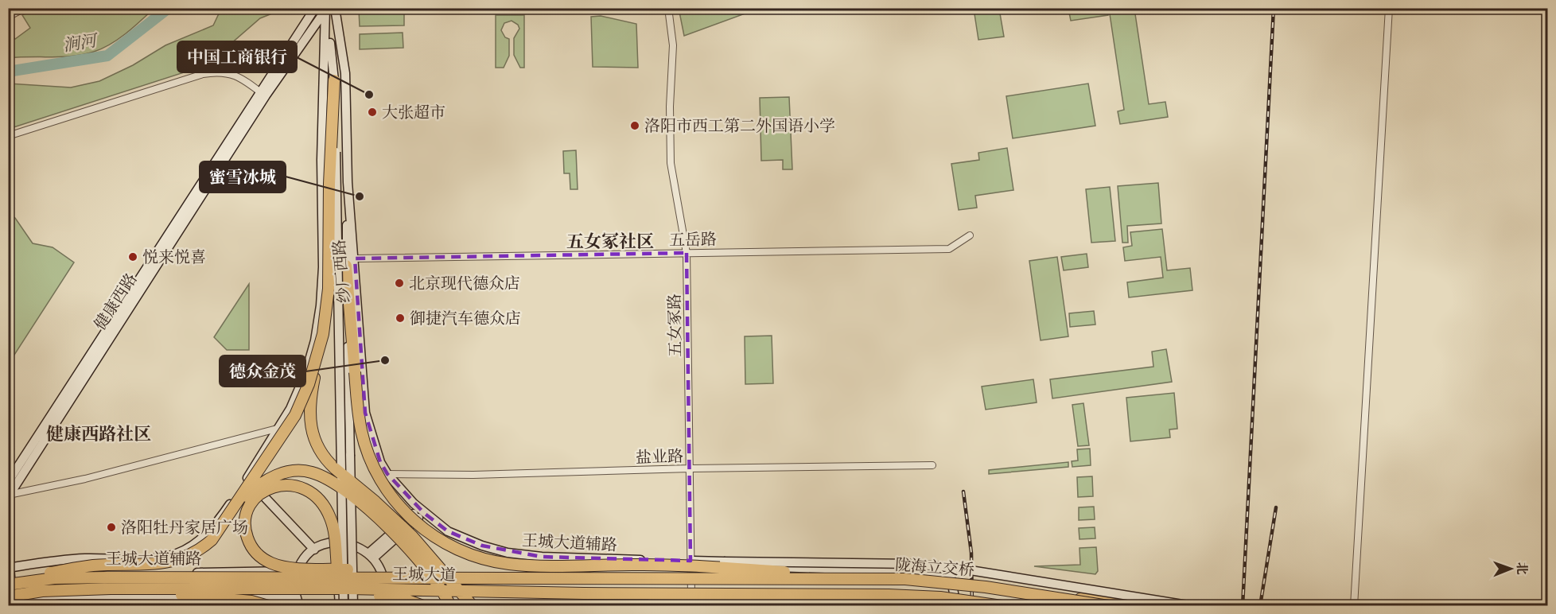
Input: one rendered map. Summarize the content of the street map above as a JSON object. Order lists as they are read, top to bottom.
{
  "streets": {
    "highway": ["陇海立交桥", "王城大道"],
    "main road": ["纱厂西路", "健康西路", "王城大道辅路"],
    "street": ["五岳路", "五女冢路", "盐业路"]
  },
  "crossings": [
    ["五岳路", "纱厂西路"],
    ["五岳路", "五女冢路"],
    ["纱厂西路", "健康西路"],
    ["纱厂西路", "盐业路"],
    ["纱厂西路", "王城大道辅路"],
    ["五女冢路", "盐业路"],
    ["五女冢路", "王城大道辅路"],
    ["王城大道辅路", "王城大道"],
    ["陇海立交桥", "王城大道"]
  ],
  "districts": ["五女冢社区", "健康西路社区"],
  "water": ["涧河"],
  "places": [
    "中国工商银行",
    "大张超市",
    "洛阳市西工第二外国语小学",
    "蜜雪冰城",
    "悦来悦喜",
    "北京现代德众店",
    "御捷汽车德众店",
    "德众金茂",
    "洛阳牡丹家居广场"
  ],
  "north": "right"
}
